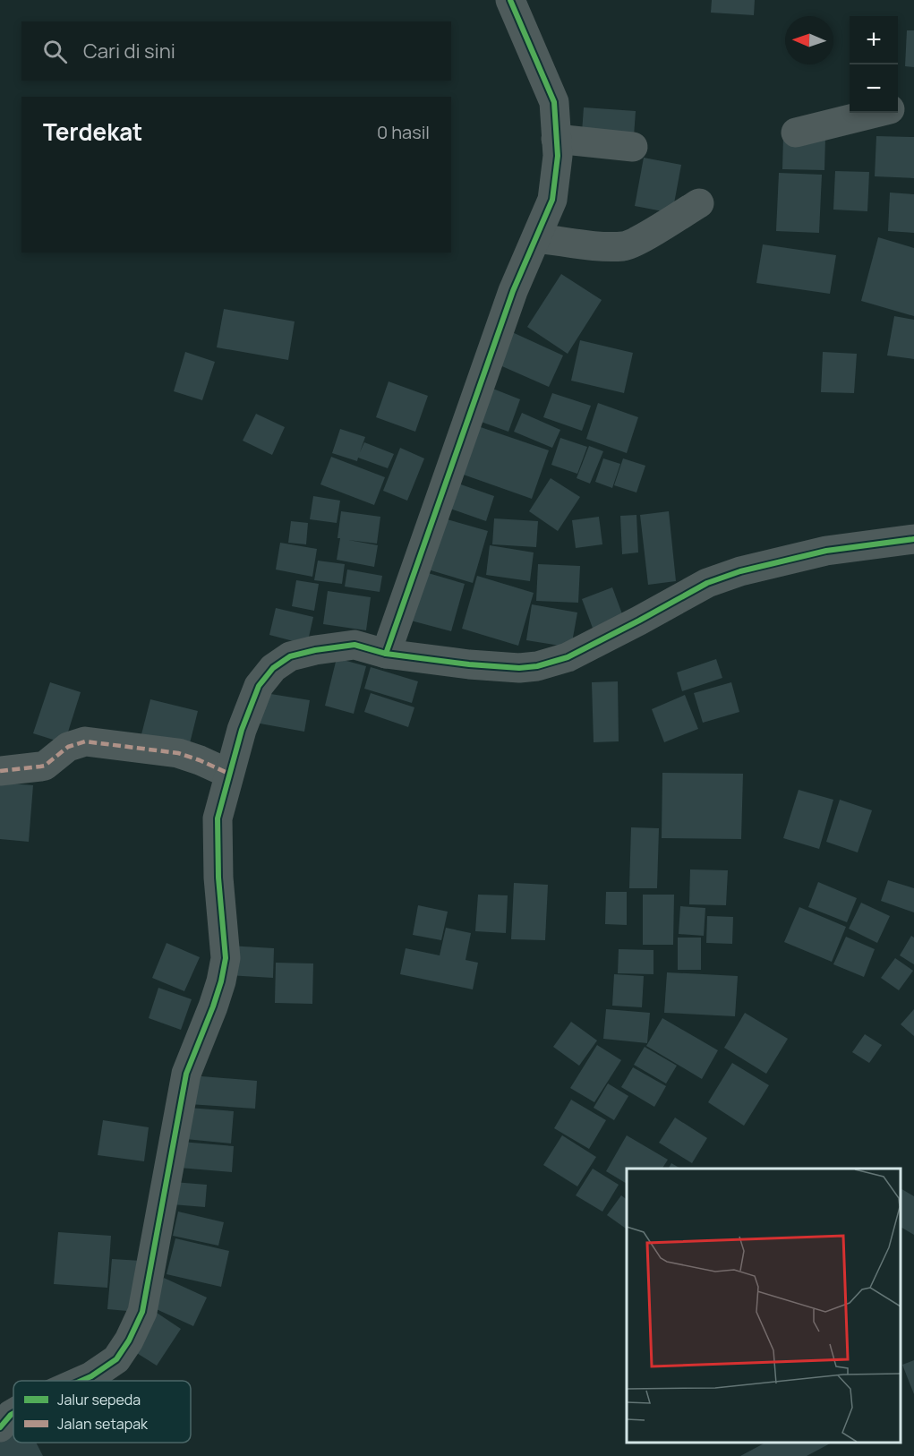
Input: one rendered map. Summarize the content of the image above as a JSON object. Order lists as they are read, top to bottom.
{
  "legend": ["Jalur sepeda", "Jalan setapak"],
  "north": "left",
  "page": {
    "map_buttons": ["+", "−"],
    "search": "Cari di sini",
    "heading": ["Terdekat", "0 hasil"]
  }
}
